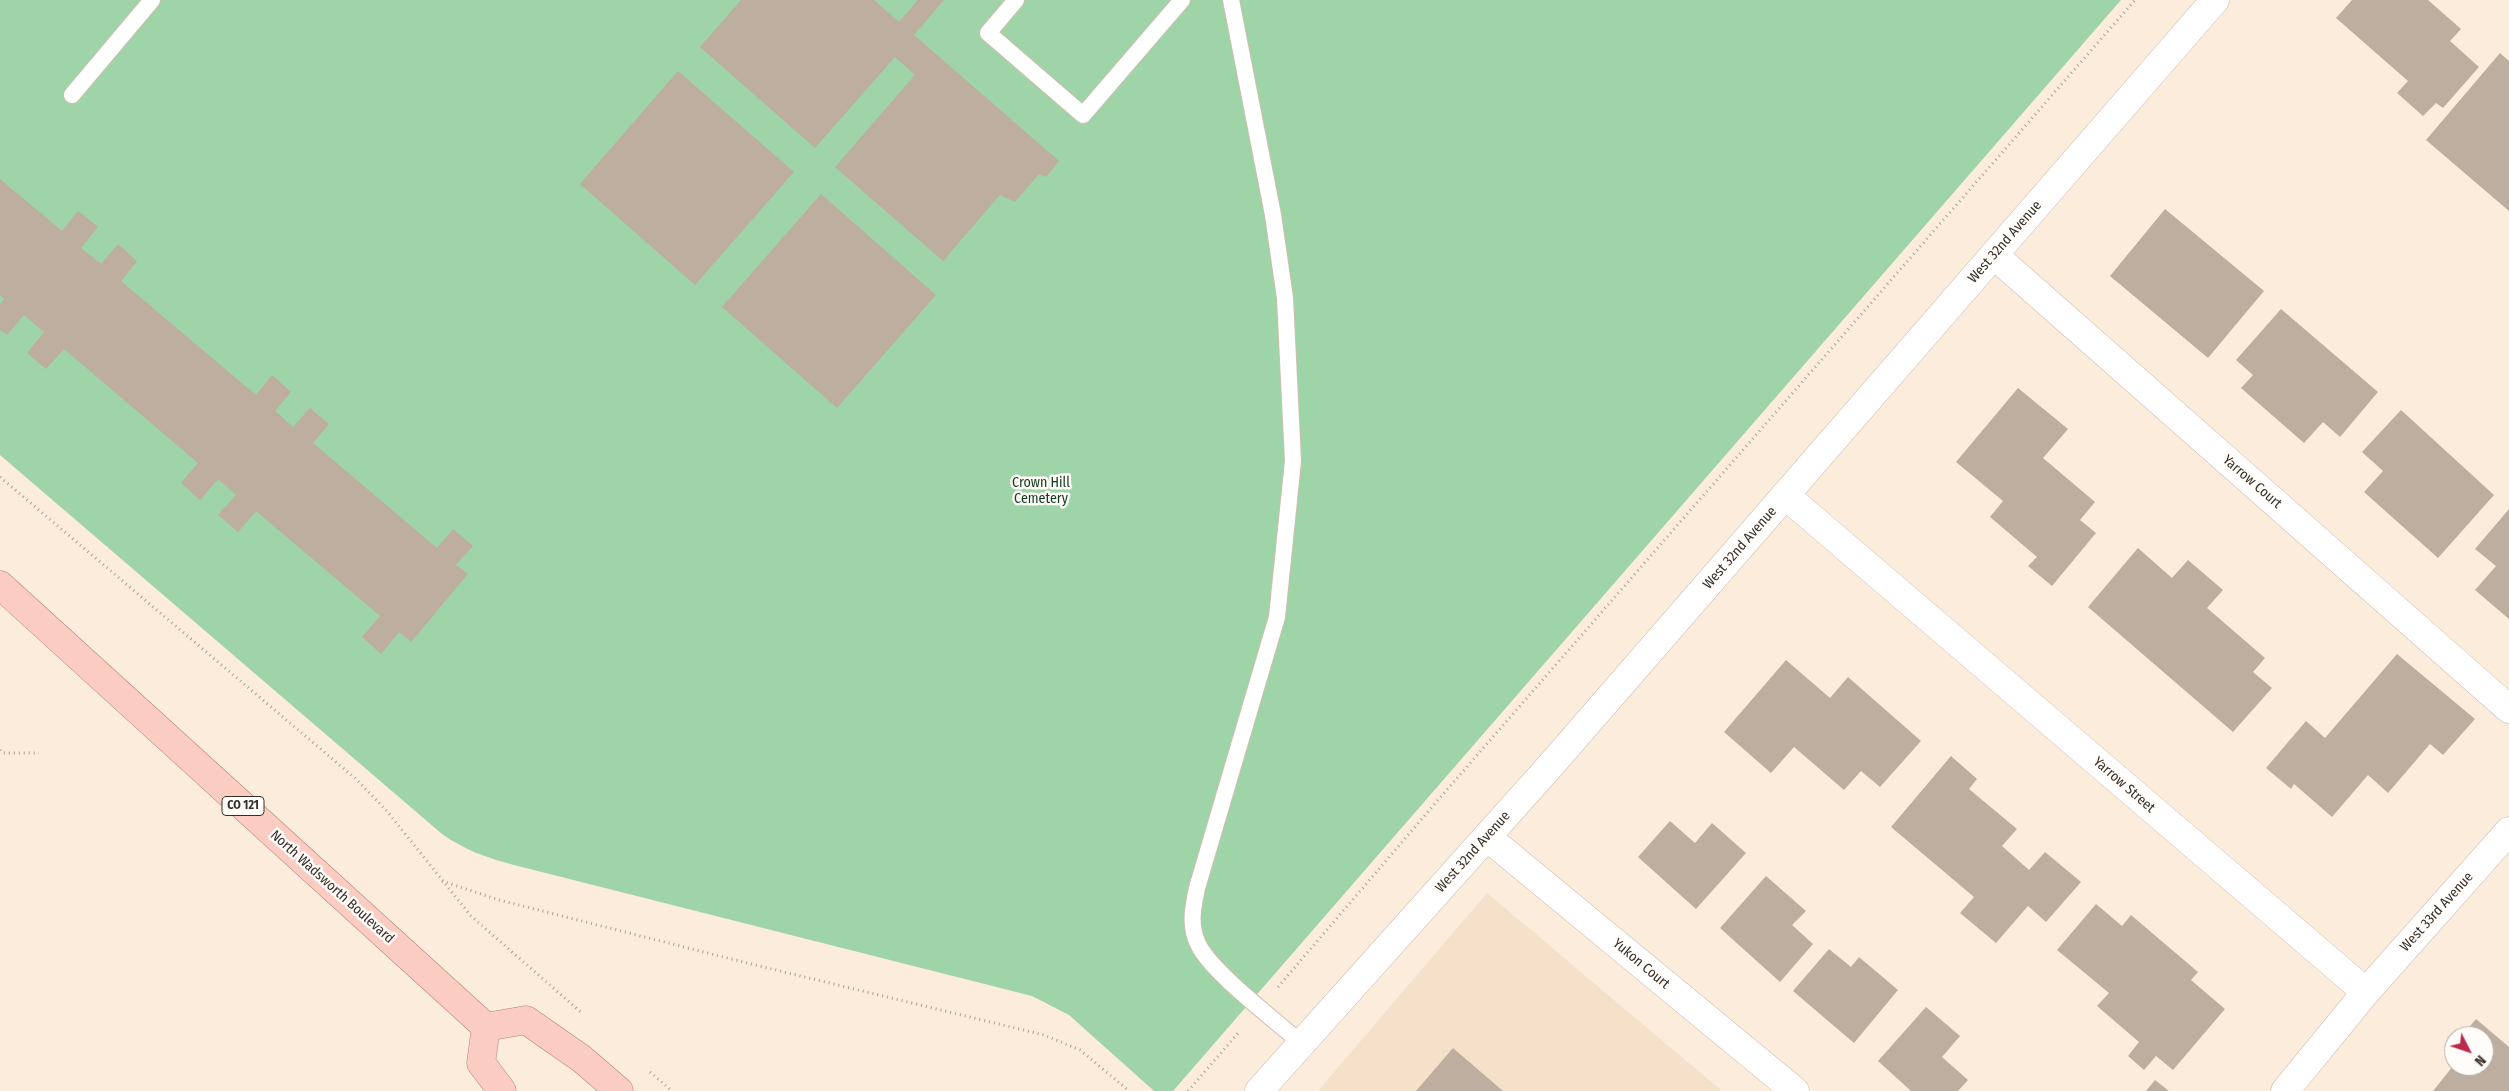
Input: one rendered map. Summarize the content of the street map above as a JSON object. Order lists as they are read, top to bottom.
{
  "streets": {
    "main road": ["CO 121", "North Wadsworth Boulevard"],
    "street": [
      "West 32nd Avenue",
      "Yarrow Court",
      "Yarrow Street",
      "West 33rd Avenue",
      "Yukon Court"
    ]
  },
  "crossings": [
    ["West 32nd Avenue", "Yarrow Court"],
    ["West 32nd Avenue", "Yarrow Street"],
    ["West 32nd Avenue", "Yukon Court"],
    ["Yarrow Street", "West 33rd Avenue"]
  ],
  "parks": ["Crown Hill Cemetery"],
  "north": "bottom right"
}
